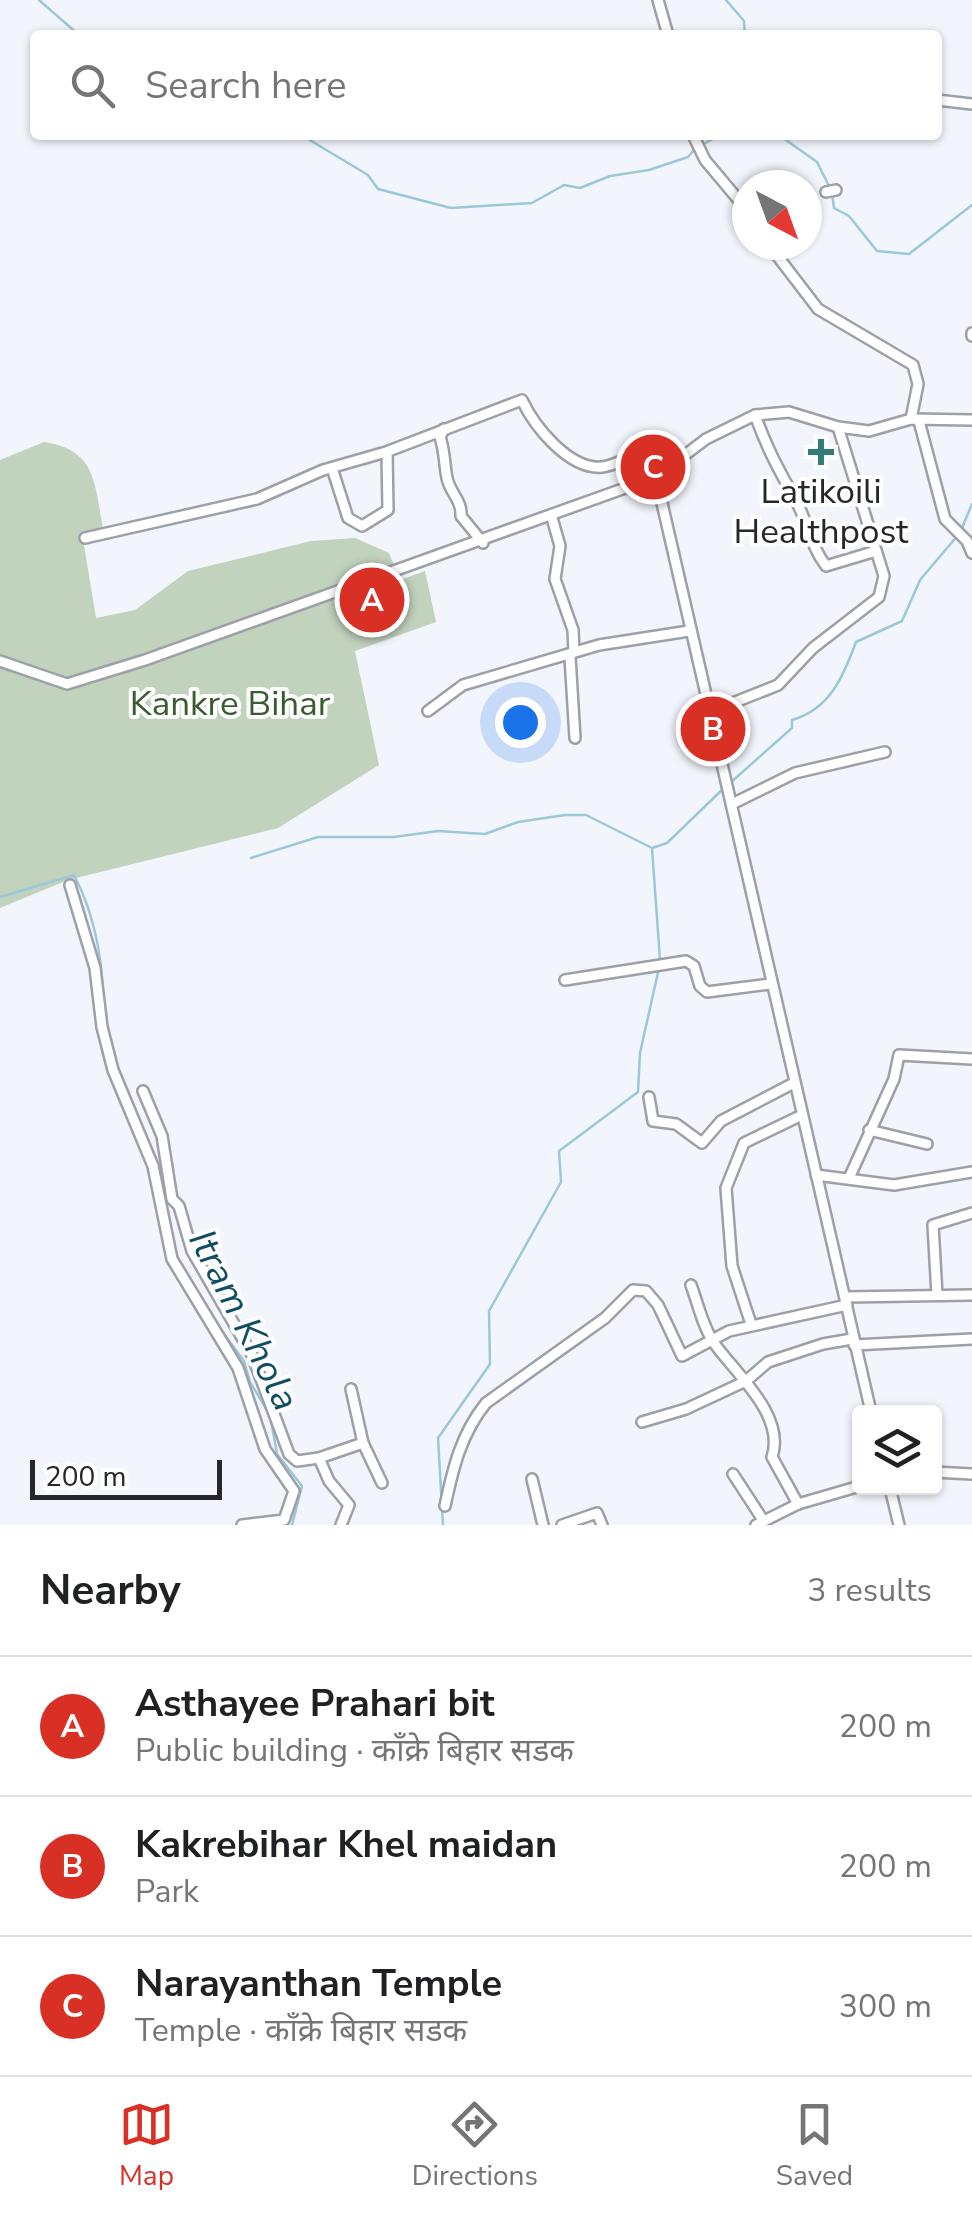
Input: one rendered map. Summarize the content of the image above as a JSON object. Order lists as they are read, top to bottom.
{
  "water": ["Itram Khola"],
  "parks": ["Kankre Bihar"],
  "places": {
    "health": ["Latikoili Healthpost"]
  },
  "scale_bar": "200 m",
  "north": "bottom right",
  "page": {
    "search": "Search here",
    "pins": ["C", "A", "B"],
    "scale": "200 m",
    "heading": ["Nearby", "3 results"],
    "list": [
      {
        "mark": "A",
        "name": "Asthayee Prahari bit",
        "note": "Public building · काँक्रे बिहार सडक",
        "value": "200 m"
      },
      {
        "mark": "B",
        "name": "Kakrebihar Khel maidan",
        "note": "Park",
        "value": "200 m"
      },
      {
        "mark": "C",
        "name": "Narayanthan Temple",
        "note": "Temple · काँक्रे बिहार सडक",
        "value": "300 m"
      }
    ],
    "nav": ["Map", "Directions", "Saved"]
  }
}
